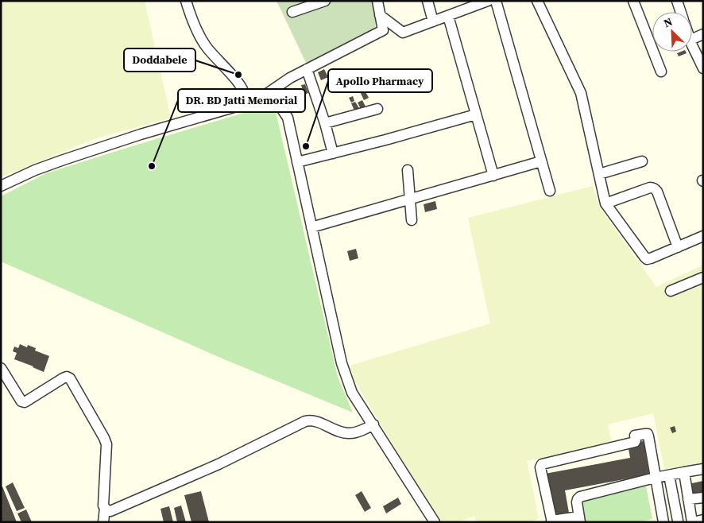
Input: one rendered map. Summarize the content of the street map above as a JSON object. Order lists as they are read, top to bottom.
{
  "places": ["Doddabele", "Apollo Pharmacy", "DR. BD Jatti Memorial"],
  "north": "top left"
}
